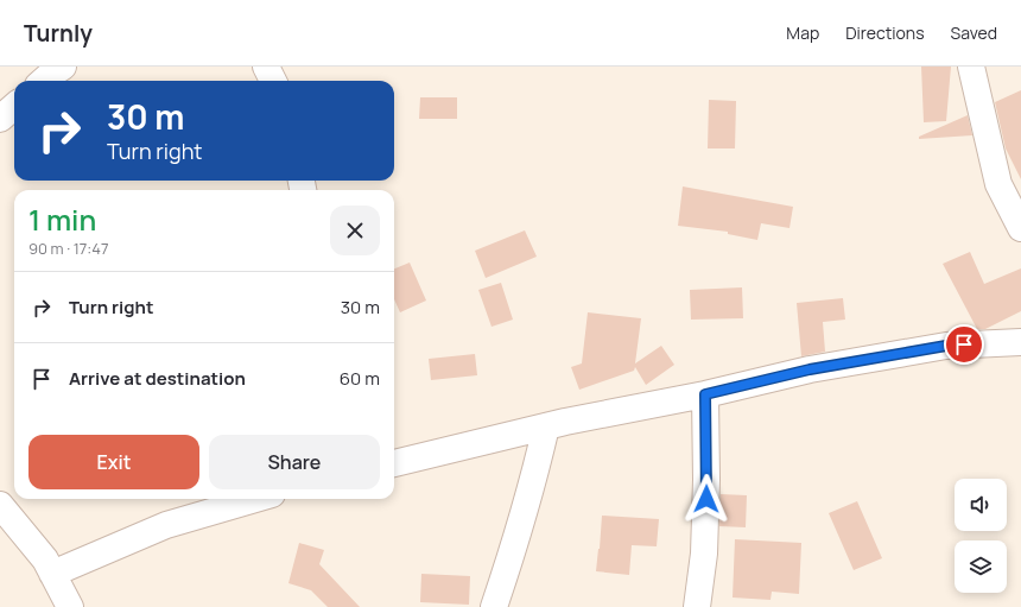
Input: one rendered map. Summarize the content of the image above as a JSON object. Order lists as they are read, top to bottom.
{
  "page": {
    "header": "Turnly",
    "nav": ["Map", "Directions", "Saved"],
    "turn": ["30 m", "Turn right"],
    "heading": ["1 min", "90 m · 17:47"],
    "list": [
      {
        "name": "Turn right",
        "value": "30 m"
      },
      {
        "name": "Arrive at destination",
        "value": "60 m"
      }
    ],
    "buttons": ["Exit", "Share"]
  }
}
